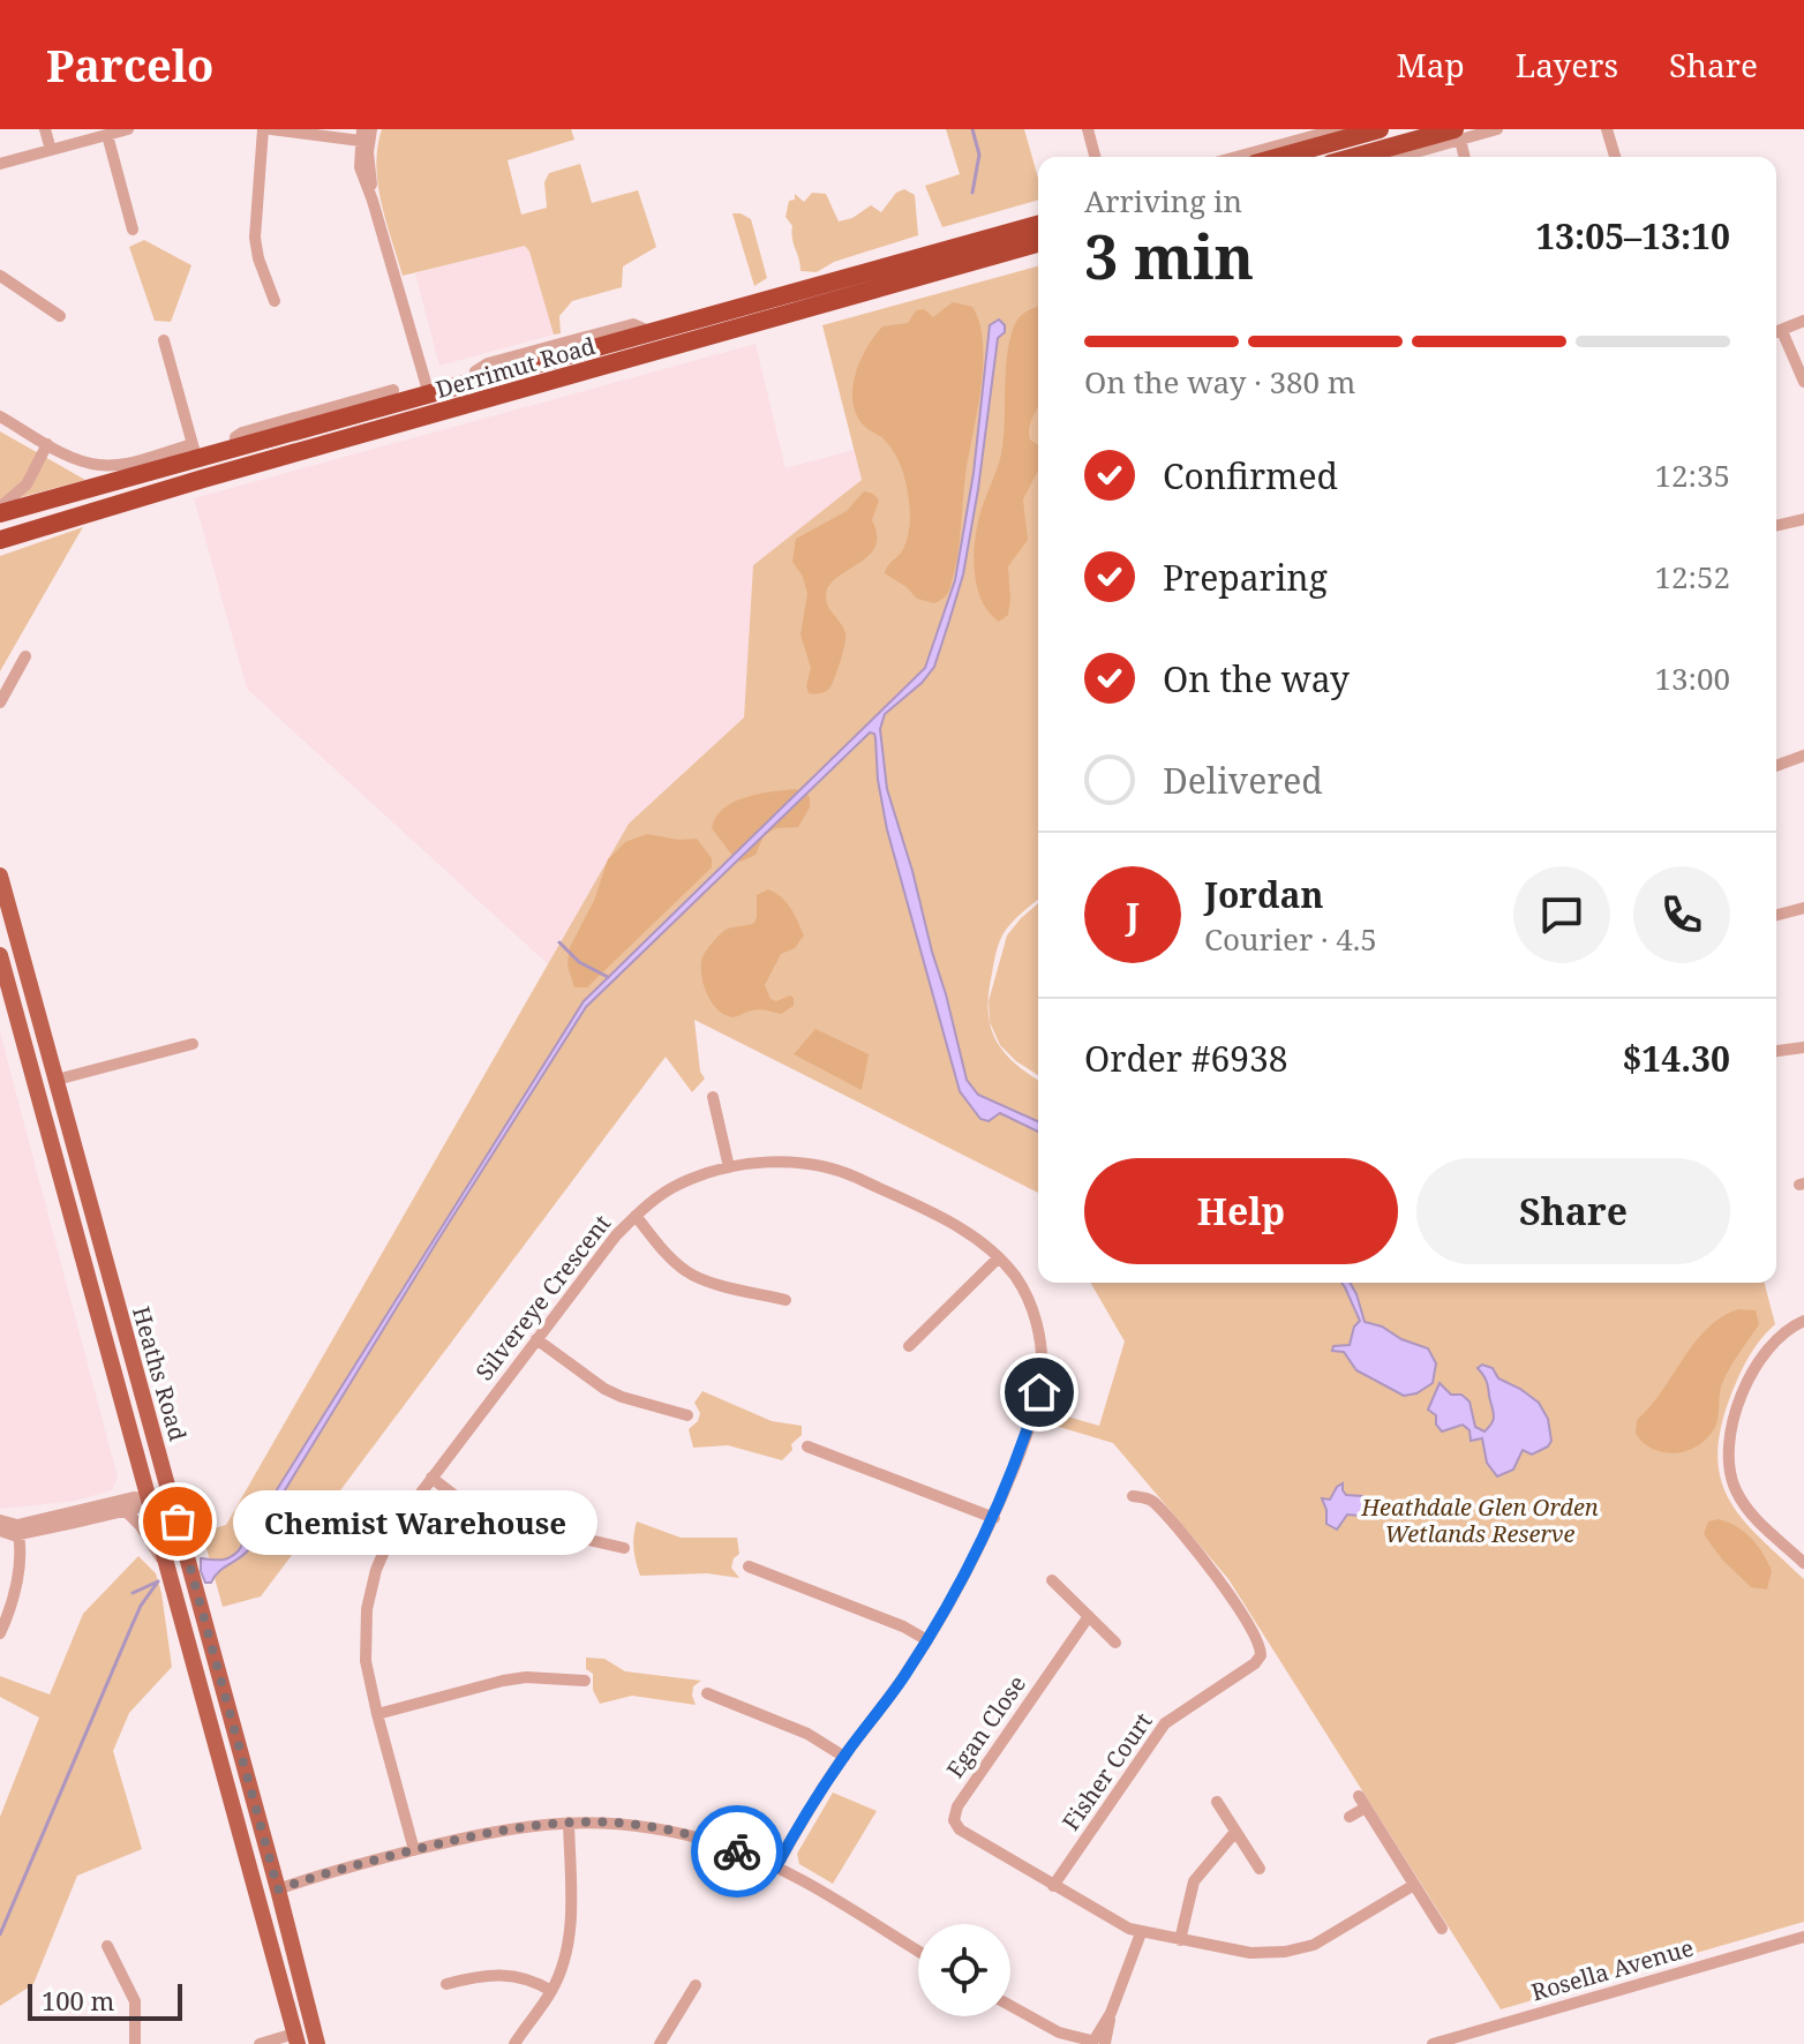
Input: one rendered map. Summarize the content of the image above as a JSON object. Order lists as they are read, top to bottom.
{
  "streets": {
    "highway": ["Derrimut Road"],
    "main road": ["Heaths Road"],
    "street": [
      "Silvereye Crescent",
      "Egan Close",
      "Fisher Court",
      "Rosella Avenue"
    ]
  },
  "crossings": [
    ["Egan Close", "Fisher Court"]
  ],
  "parks": ["Heathdale Glen Orden Wetlands Reserve"],
  "places": ["Chemist Warehouse"],
  "scale_bar": "100 m",
  "page": {
    "header": "Parcelo",
    "nav": ["Map", "Layers", "Share"],
    "heading": ["3 min", "Arriving in", "13:05–13:10"],
    "panel": [
      "Jordan",
      "Courier · 4.5",
      "Order #6938",
      "$14.30"
    ],
    "bar": "On the way · 380 m",
    "list": [
      ["Confirmed", "12:35"],
      ["Preparing", "12:52"],
      ["On the way", "13:00"],
      "Delivered"
    ],
    "round": "J",
    "buttons": ["Help", "Share"],
    "bubble": "Chemist Warehouse",
    "scale": "100 m"
  }
}
